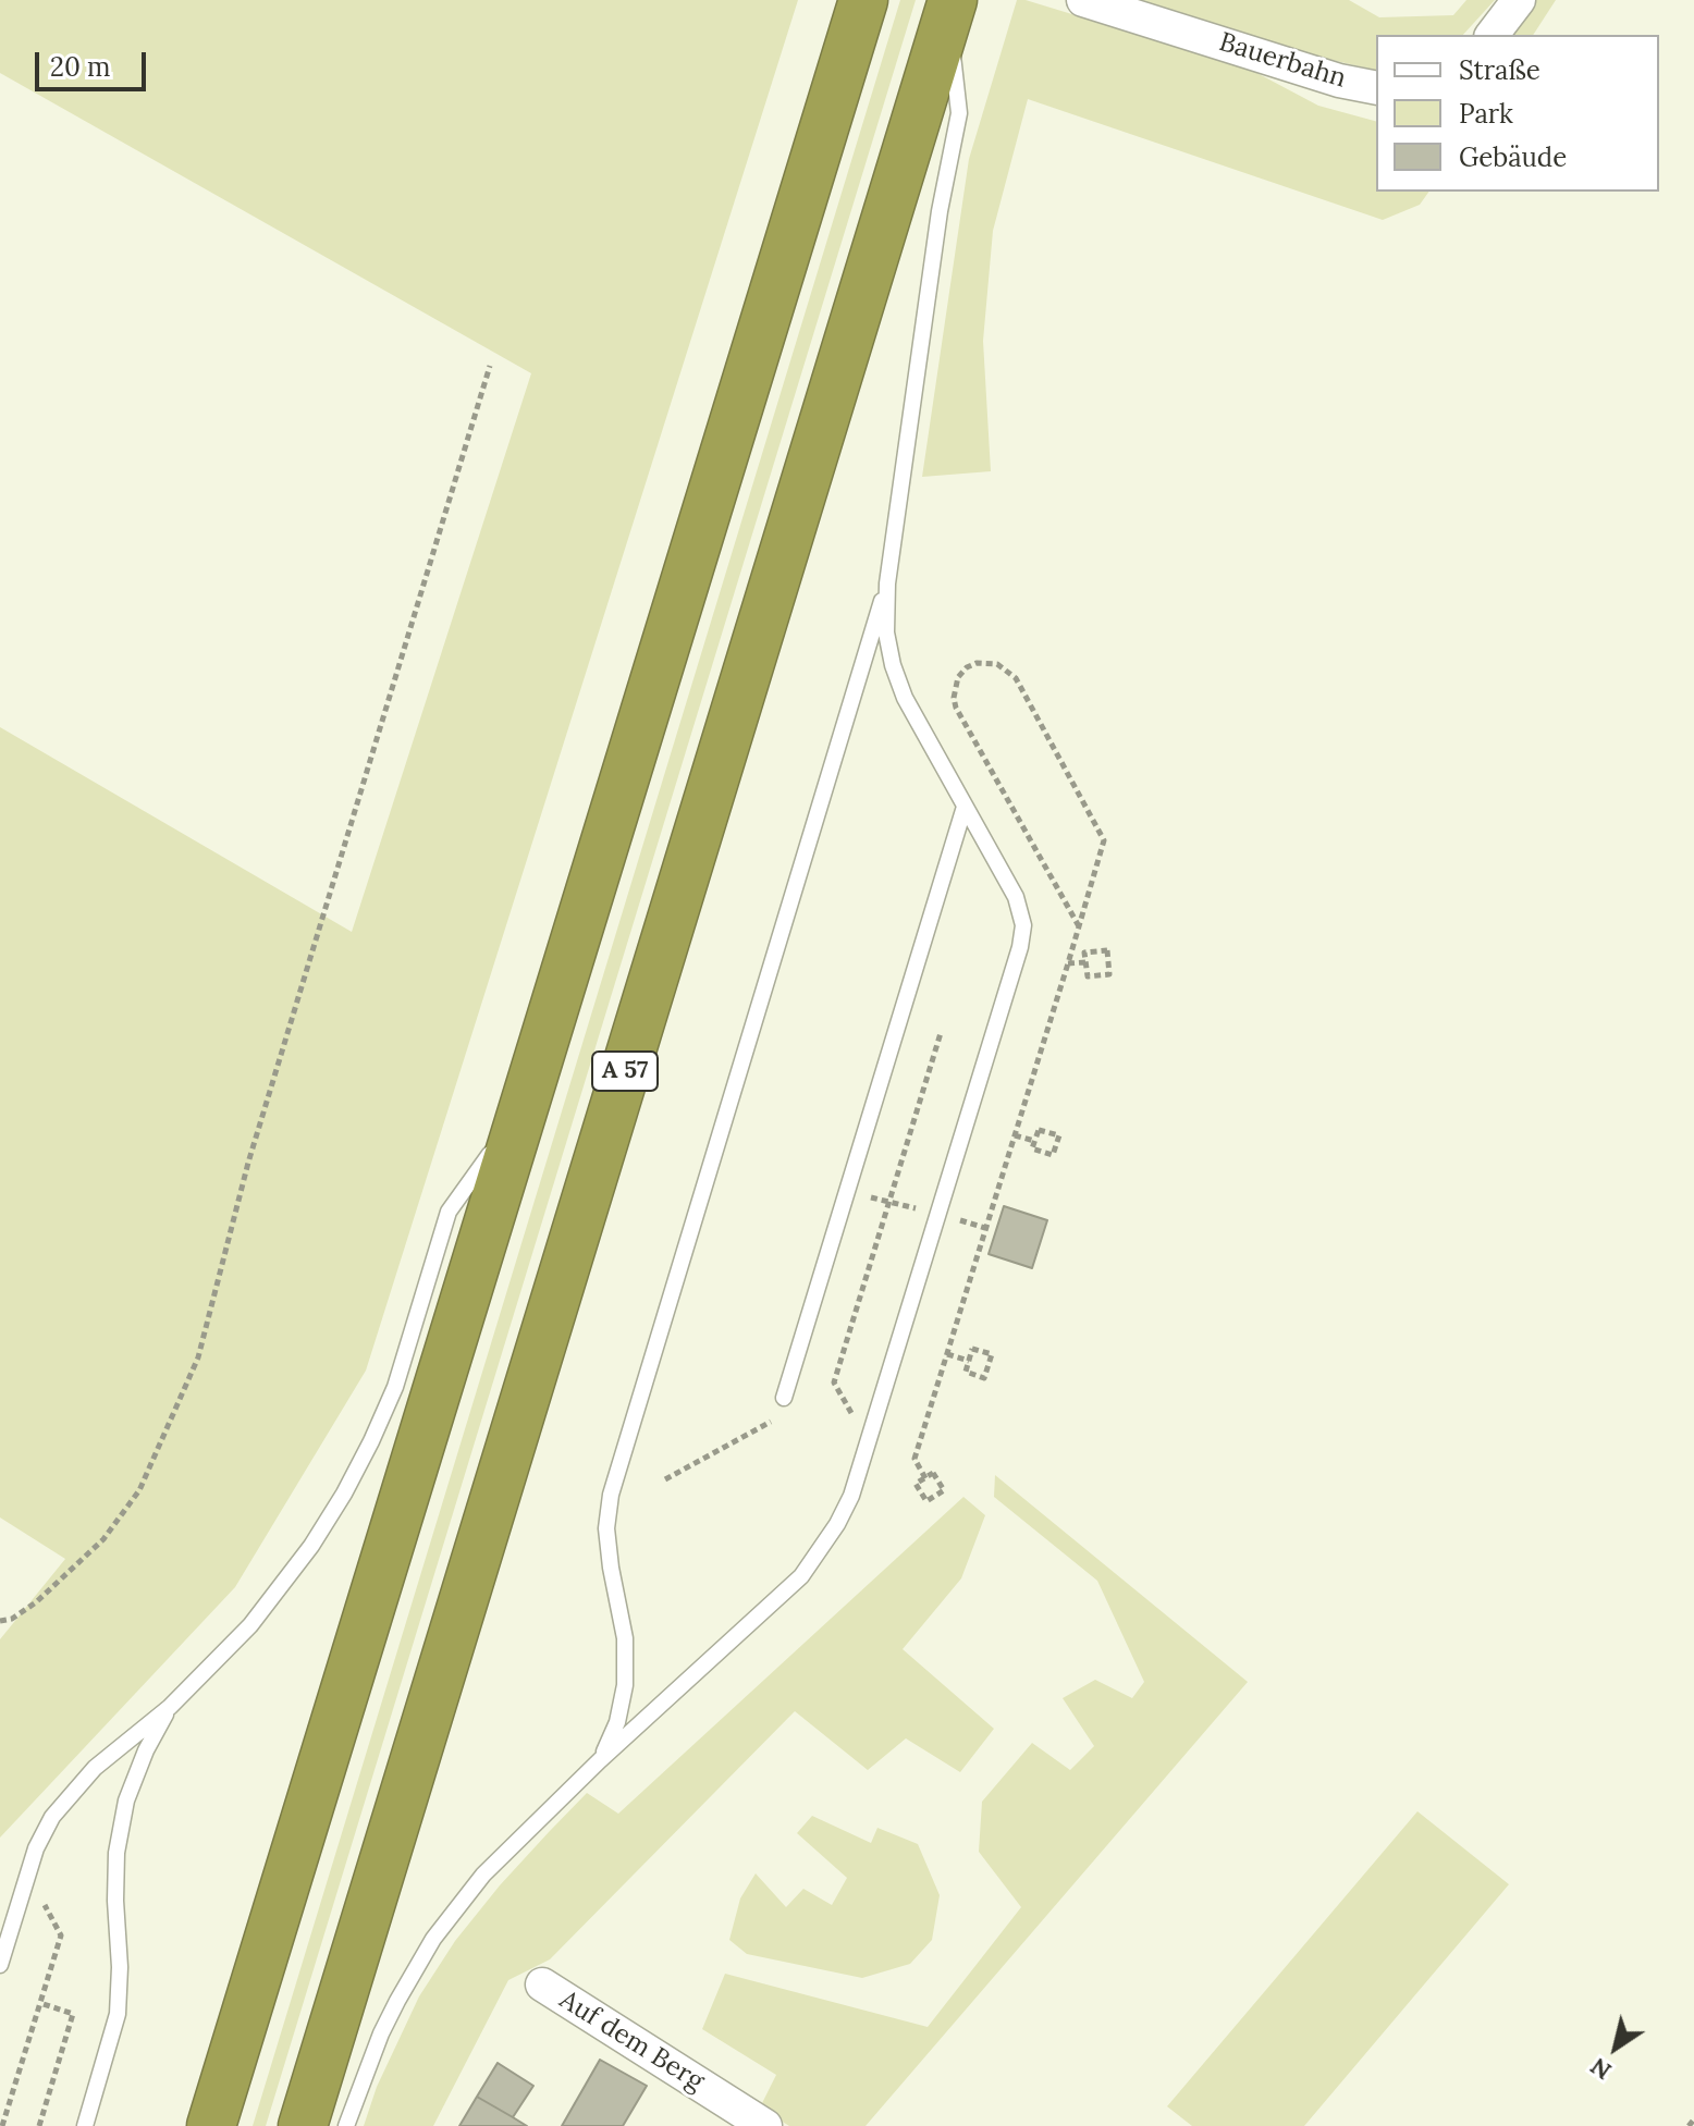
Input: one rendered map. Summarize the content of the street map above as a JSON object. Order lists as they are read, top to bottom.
{
  "streets": {
    "highway": ["A 57"],
    "street": ["Bauerbahn", "Auf dem Berg"]
  },
  "legend": ["Straße", "Park", "Gebäude"],
  "scale_bar": "20 m",
  "north": "bottom left"
}
